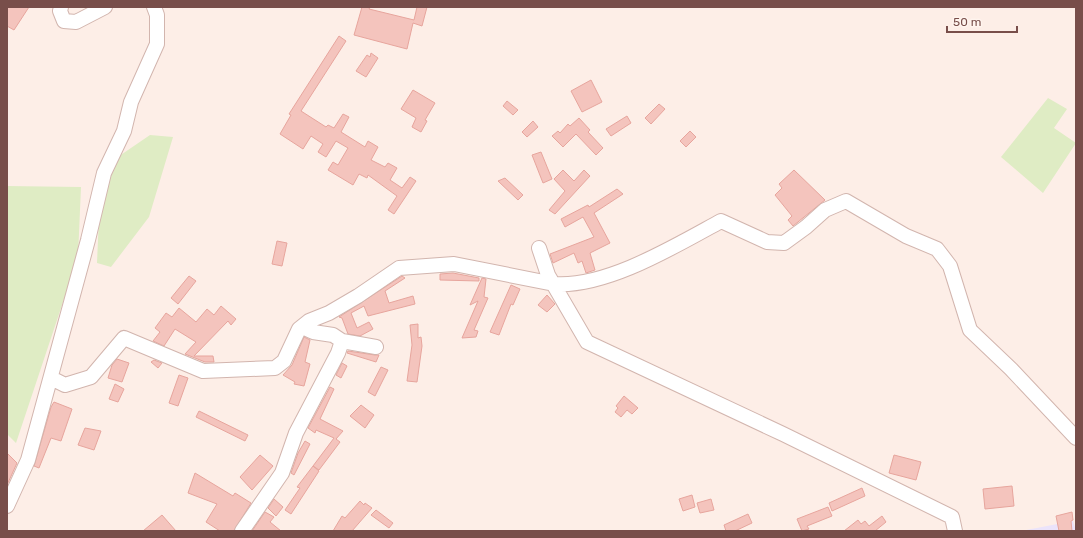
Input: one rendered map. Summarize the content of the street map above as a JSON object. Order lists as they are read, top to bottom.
{
  "scale_bar": "50 m"
}
